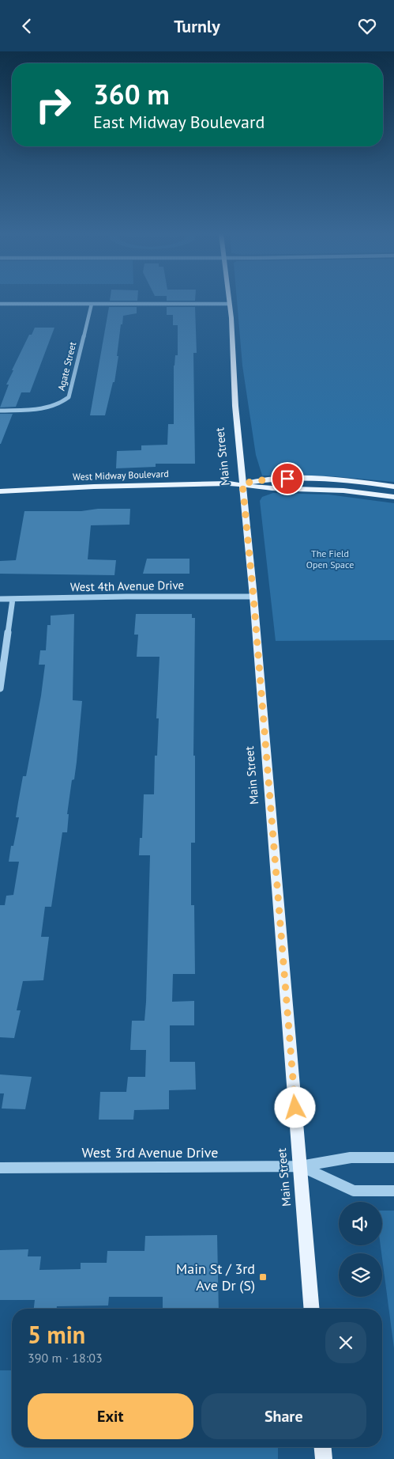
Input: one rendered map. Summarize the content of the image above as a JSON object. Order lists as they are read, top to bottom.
{
  "streets": {
    "main road": ["Main Street", "West Midway Boulevard"],
    "street": ["Agate Street", "West 4th Avenue Drive", "West 3rd Avenue Drive"]
  },
  "crossings": [
    ["Main Street", "West Midway Boulevard"],
    ["Main Street", "West 4th Avenue Drive"],
    ["Main Street", "West 3rd Avenue Drive"]
  ],
  "parks": ["The Field Open Space"],
  "places": {
    "transit": ["Main St / 3rd Ave Dr (S)"]
  },
  "page": {
    "header": "Turnly",
    "turn": ["360 m", "East Midway Boulevard"],
    "heading": ["5 min", "390 m · 18:03"],
    "buttons": ["Exit", "Share"]
  }
}
